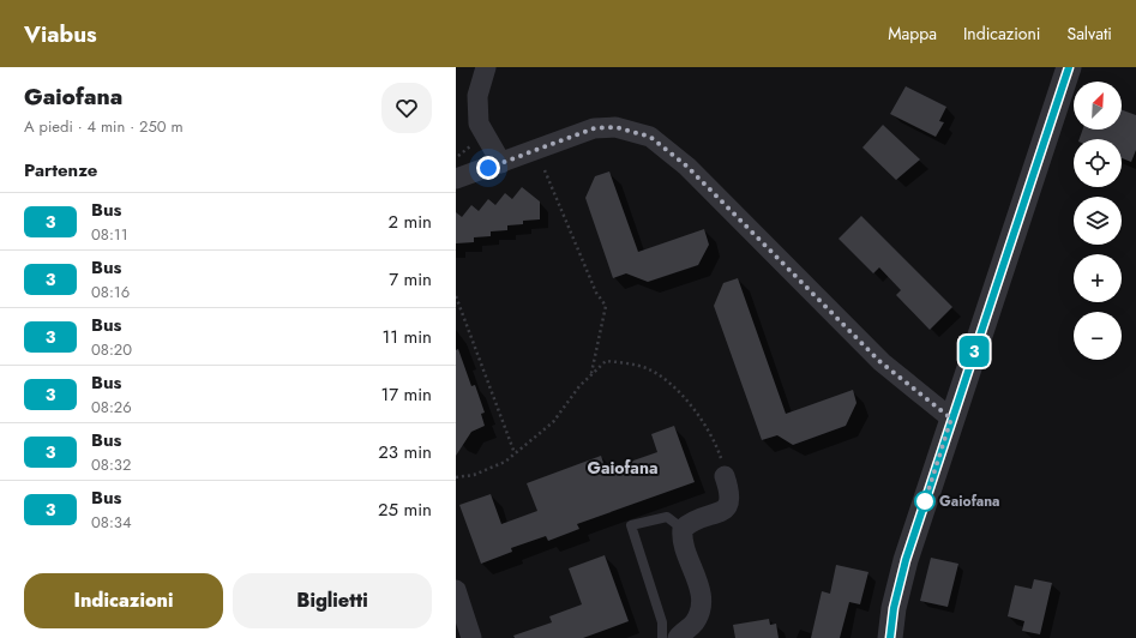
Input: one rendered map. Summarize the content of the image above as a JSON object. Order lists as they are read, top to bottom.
{
  "districts": ["Gaiofana"],
  "places": ["Gaiofana"],
  "lines": ["bus line 3"],
  "north": "top right",
  "page": {
    "header": "Viabus",
    "nav": ["Mappa", "Indicazioni", "Salvati"],
    "heading": [
      ["Gaiofana", "A piedi · 4 min · 250 m"],
      "Partenze"
    ],
    "on_map": "3",
    "map_buttons": ["+", "−"],
    "list": [
      {
        "mark": "3",
        "name": "Bus",
        "note": "08:11",
        "value": "2 min"
      },
      {
        "mark": "3",
        "name": "Bus",
        "note": "08:16",
        "value": "7 min"
      },
      {
        "mark": "3",
        "name": "Bus",
        "note": "08:20",
        "value": "11 min"
      },
      {
        "mark": "3",
        "name": "Bus",
        "note": "08:26",
        "value": "17 min"
      },
      {
        "mark": "3",
        "name": "Bus",
        "note": "08:32",
        "value": "23 min"
      },
      {
        "mark": "3",
        "name": "Bus",
        "note": "08:34",
        "value": "25 min"
      }
    ],
    "buttons": ["Indicazioni", "Biglietti"]
  }
}
